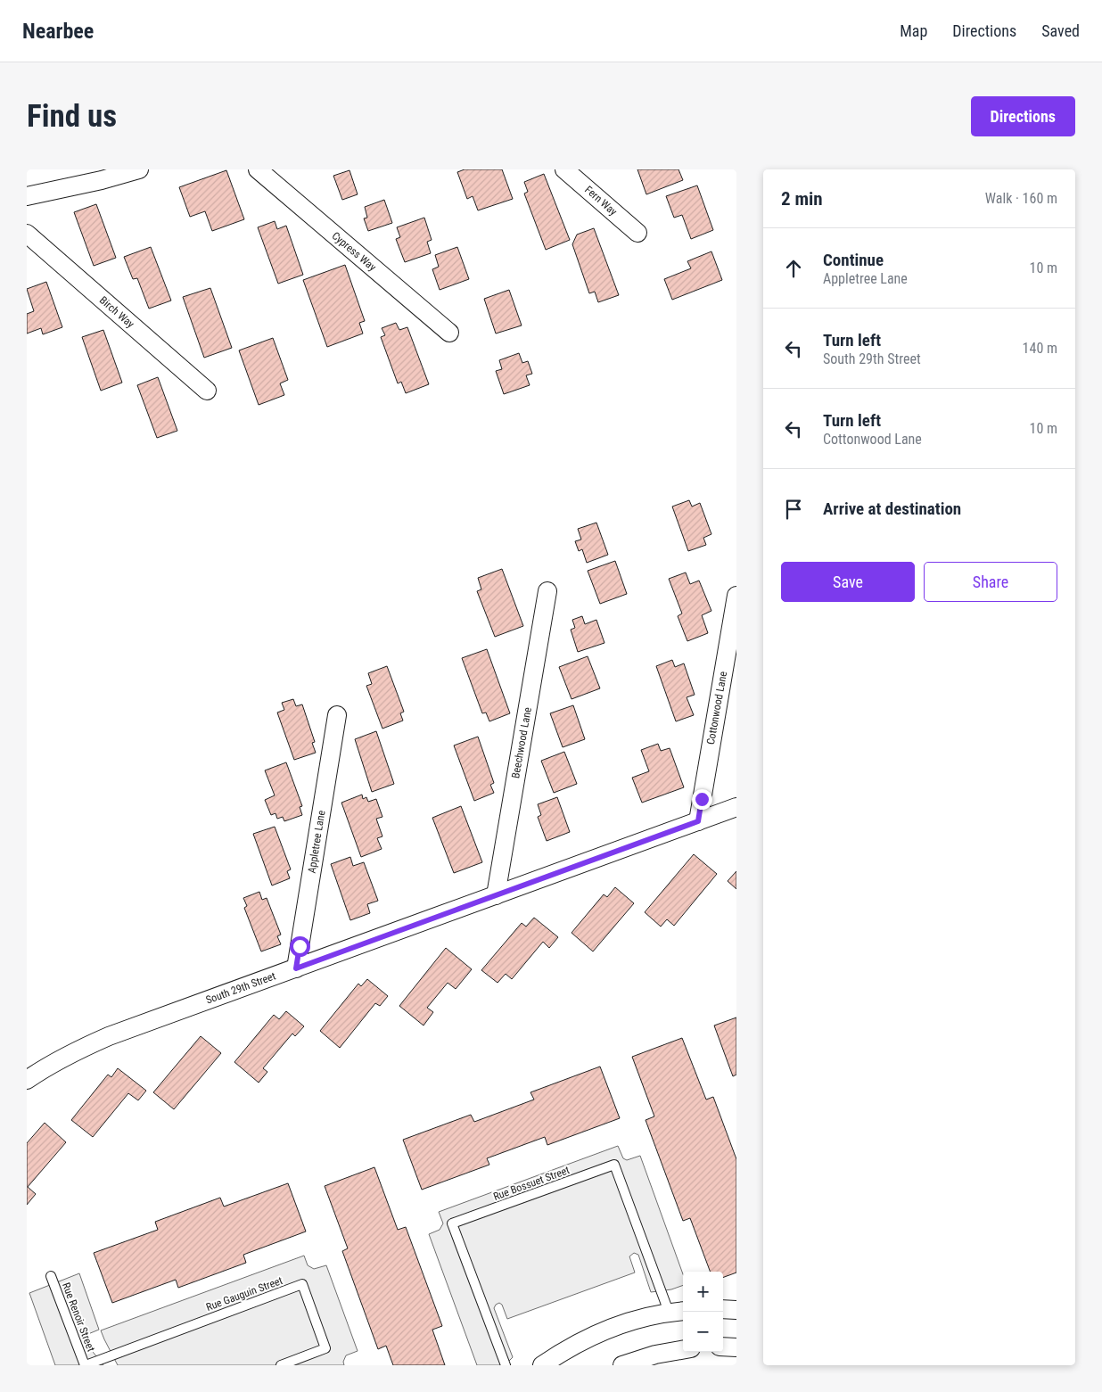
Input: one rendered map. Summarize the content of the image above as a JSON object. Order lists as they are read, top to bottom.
{
  "streets": {
    "street": [
      "Fern Way",
      "Cypress Way",
      "Birch Way",
      "Cottonwood Lane",
      "Beechwood Lane",
      "Appletree Lane",
      "South 29th Street"
    ],
    "lane": ["Rue Bossuet Street", "Rue Gauguin Street", "Rue Renoir Street"]
  },
  "crossings": [
    ["Cottonwood Lane", "South 29th Street"],
    ["Beechwood Lane", "South 29th Street"],
    ["Appletree Lane", "South 29th Street"],
    ["Rue Gauguin Street", "Rue Renoir Street"]
  ],
  "page": {
    "header": "Nearbee",
    "nav": ["Map", "Directions", "Saved"],
    "buttons": [
      "Directions",
      ["Save", "Share"]
    ],
    "title": "Find us",
    "heading": ["2 min", "Walk · 160 m"],
    "list": [
      ["Continue", "Appletree Lane", "10 m"],
      ["Turn left", "South 29th Street", "140 m"],
      ["Turn left", "Cottonwood Lane", "10 m"],
      "Arrive at destination"
    ],
    "map_buttons": ["+", "−"]
  }
}
